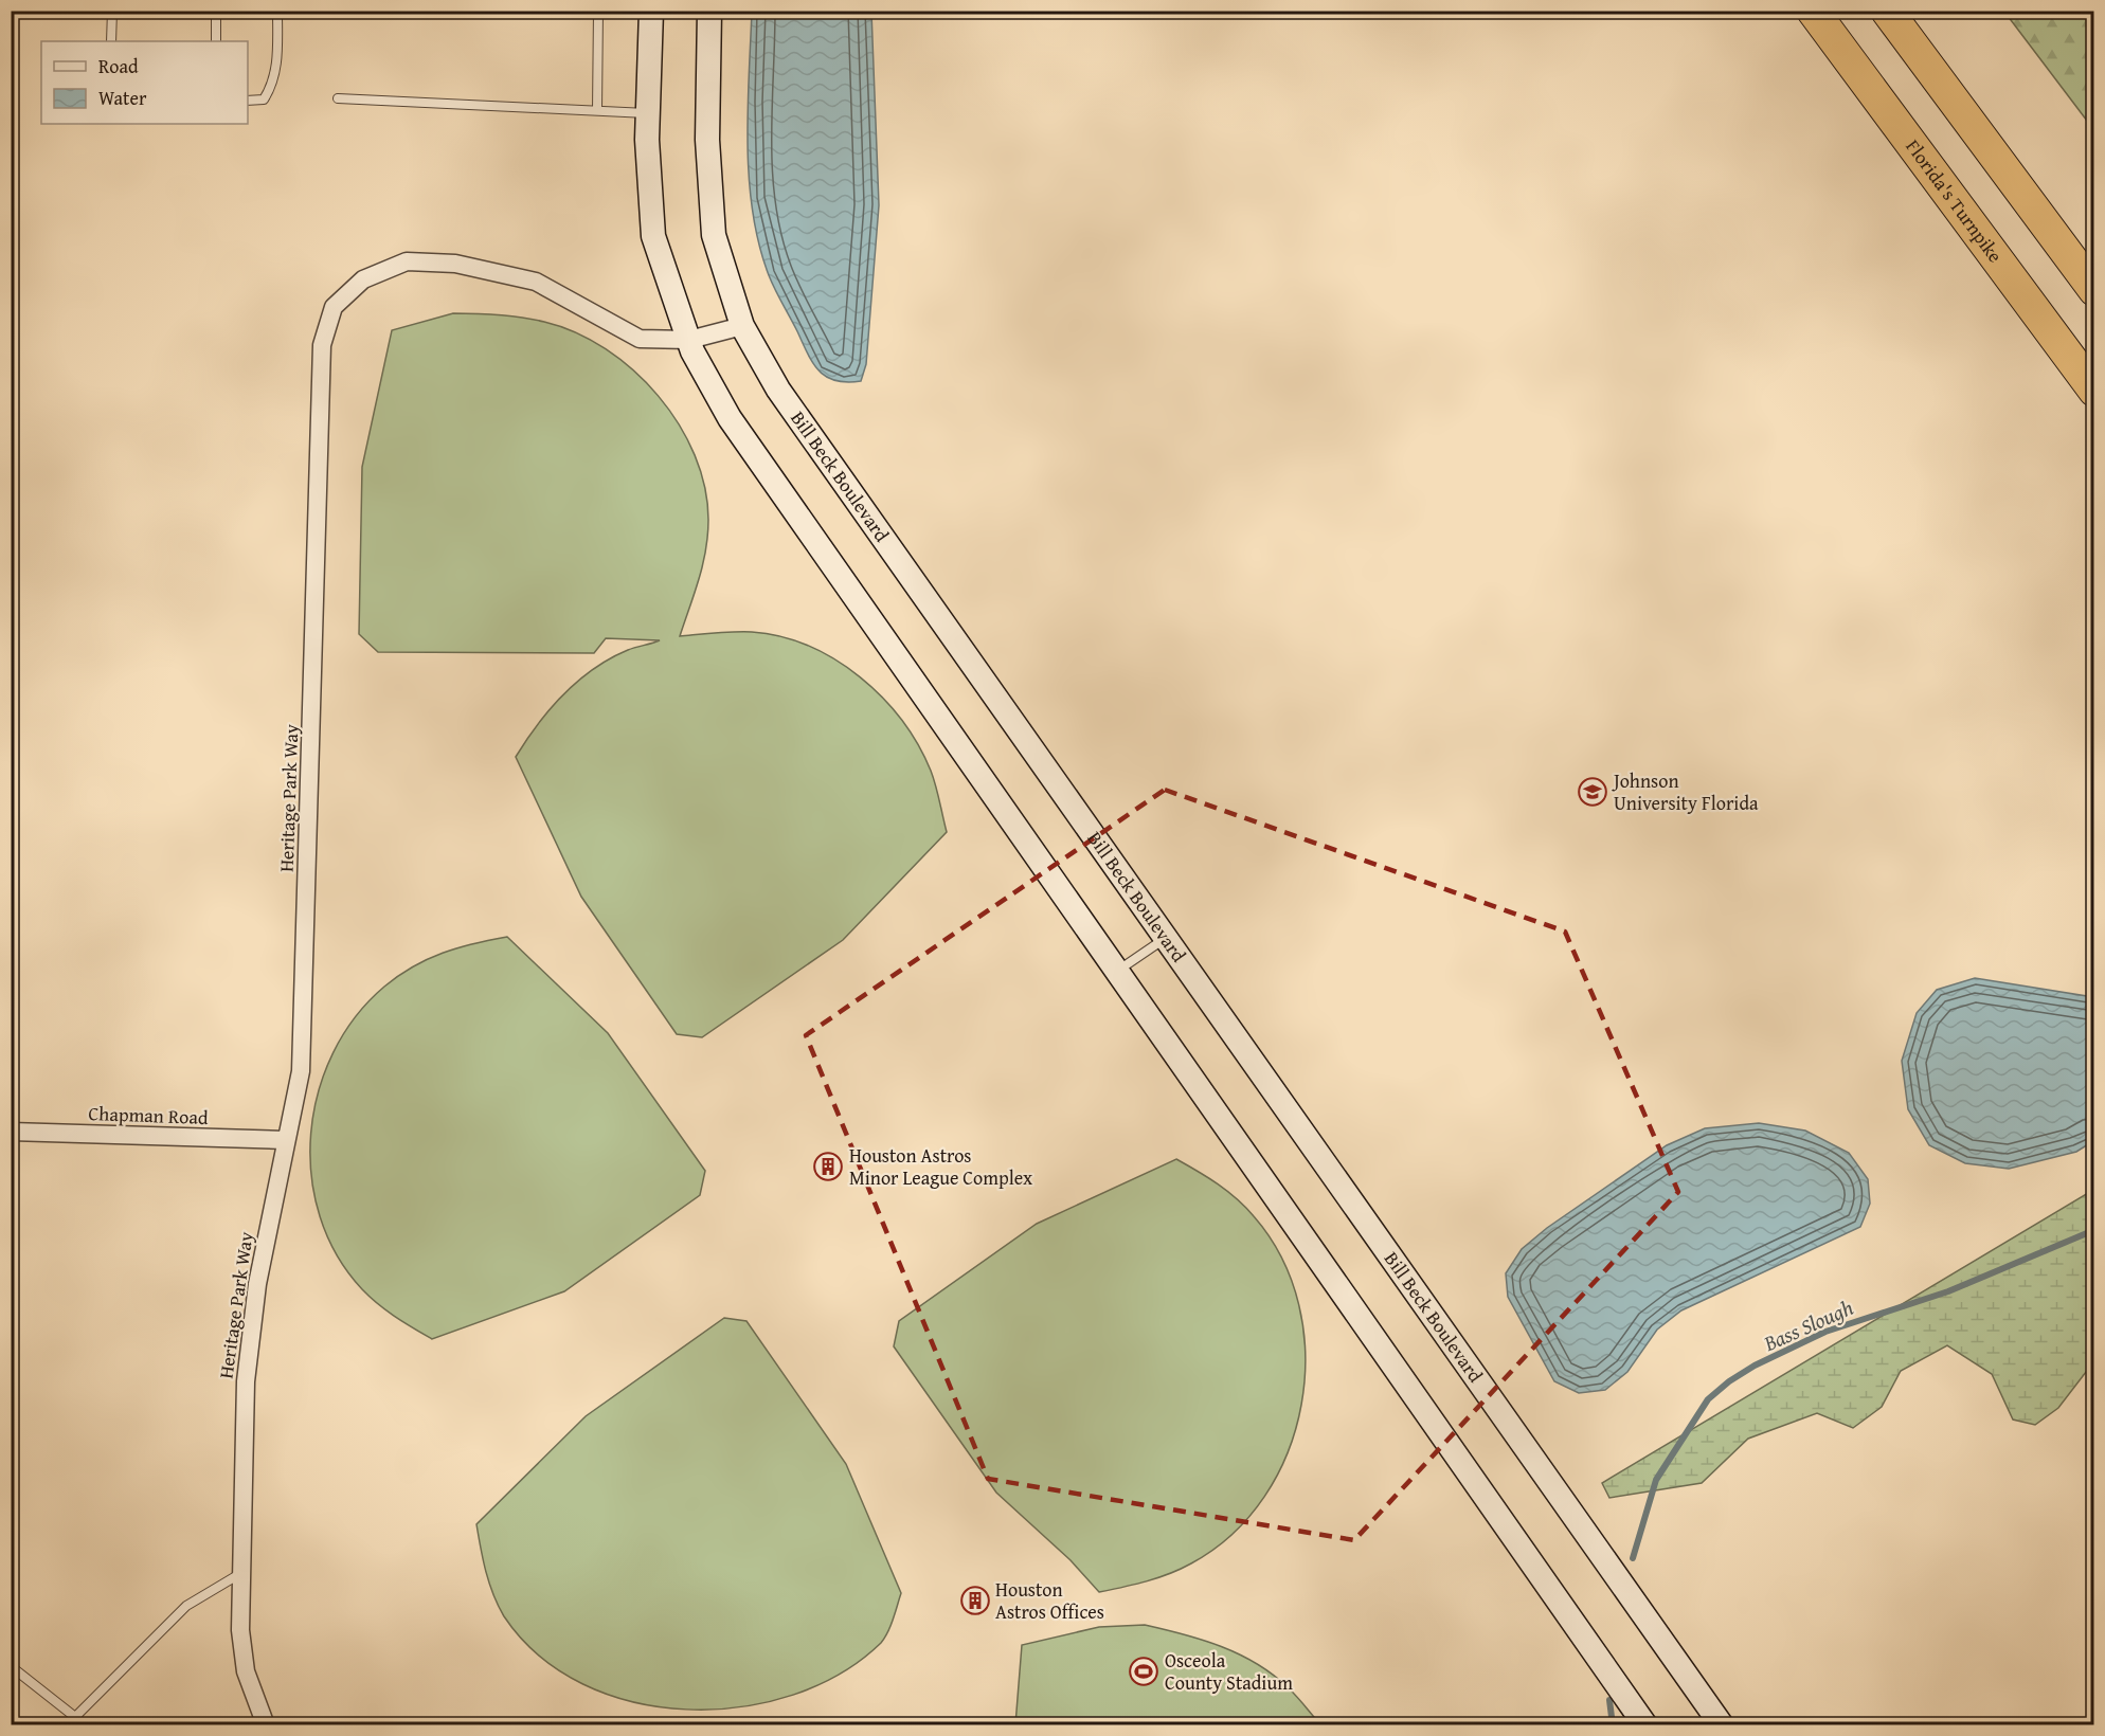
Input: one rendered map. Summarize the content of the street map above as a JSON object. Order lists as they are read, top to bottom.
{
  "streets": {
    "highway": ["Florida's Turnpike"],
    "street": ["Bill Beck Boulevard", "Heritage Park Way", "Chapman Road"]
  },
  "crossings": [
    ["Bill Beck Boulevard", "Heritage Park Way"],
    ["Heritage Park Way", "Chapman Road"]
  ],
  "water": ["Bass Slough"],
  "places": {
    "school or university": ["Johnson University Florida"],
    "building": ["Houston Astros Minor League Complex", "Houston Astros Offices"],
    "sports": ["Osceola County Stadium"]
  },
  "legend": ["Road", "Water"]
}
